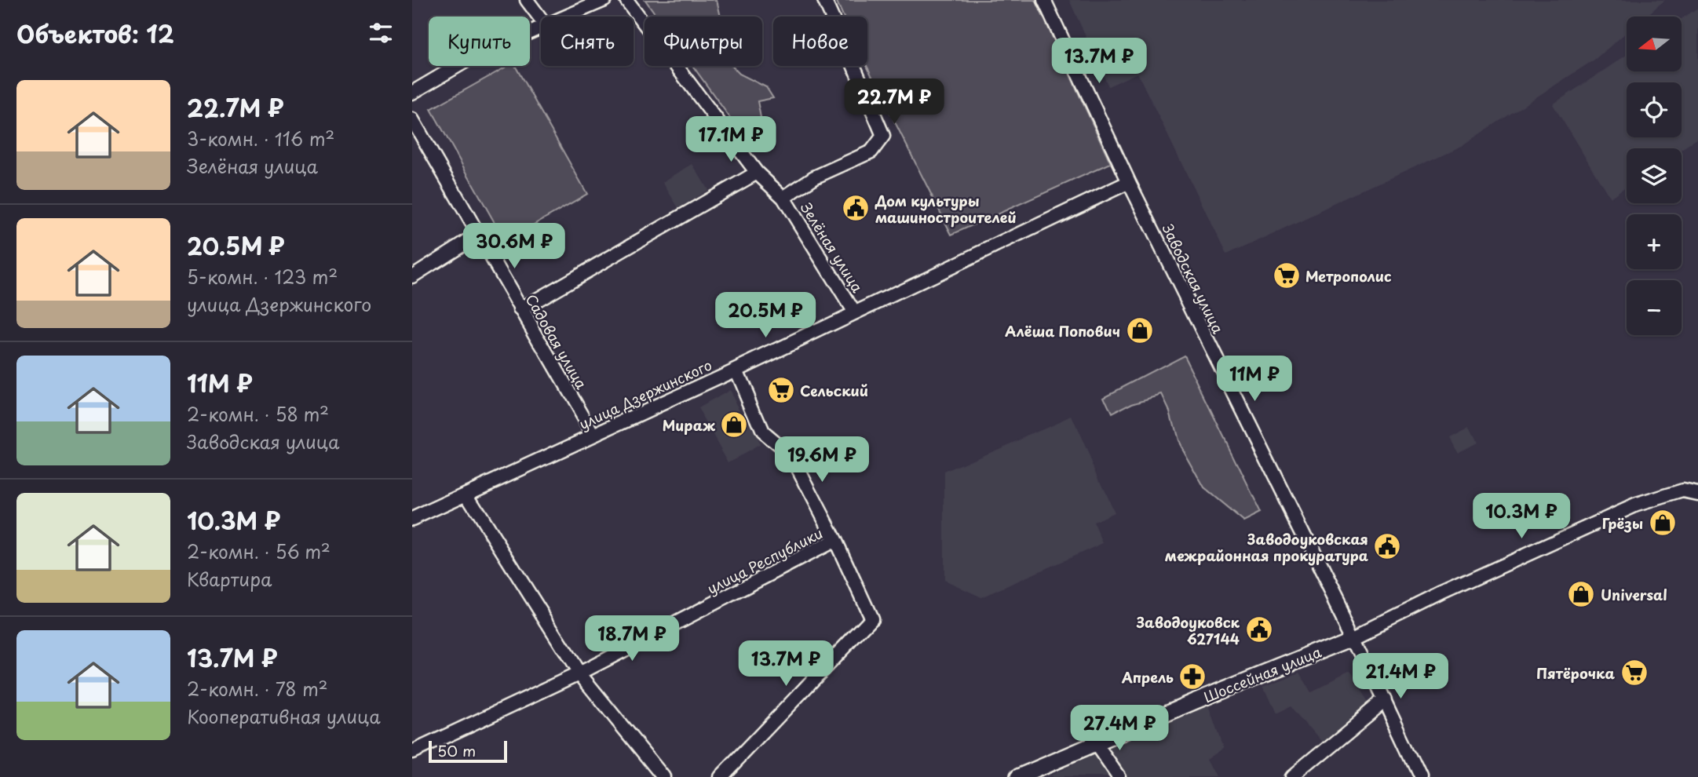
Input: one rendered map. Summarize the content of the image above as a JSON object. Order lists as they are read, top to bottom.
{
  "streets": {
    "main road": ["Шоссейная улица"],
    "street": [
      "Зелёная улица",
      "Заводская улица",
      "Садовая улица",
      "улица Дзержинского",
      "улица Республики"
    ]
  },
  "crossings": [
    ["Зелёная улица", "улица Дзержинского"],
    ["Заводская улица", "улица Дзержинского"],
    ["Заводская улица", "Шоссейная улица"],
    ["Садовая улица", "улица Дзержинского"]
  ],
  "places": {
    "public building": ["Дом культуры машиностроителей", "Заводоуковская межрайонная прокуратура", "Заводоуковск 627144"],
    "supermarket": ["Метрополис", "Сельский", "Пятёрочка"],
    "shop": [
      "Алёша Попович",
      "Мираж",
      "Грёзы",
      "Universal"
    ],
    "pharmacy": ["Апрель"]
  },
  "scale_bar": "50 m",
  "north": "left",
  "page": {
    "heading": "Объектов: 12",
    "map_buttons": ["+", "−"],
    "chip": [
      "Купить",
      "Снять",
      "Фильтры",
      "Новое"
    ],
    "price": [
      "13.7M ₽",
      "22.7M ₽",
      "17.1M ₽",
      "30.6M ₽",
      "20.5M ₽",
      "11M ₽",
      "19.6M ₽",
      "10.3M ₽",
      "18.7M ₽",
      "13.7M ₽",
      "21.4M ₽",
      "27.4M ₽"
    ],
    "list": [
      {
        "name": "22.7M ₽",
        "note": "3-комн. · 116 m² · Зелёная улица"
      },
      {
        "name": "20.5M ₽",
        "note": "5-комн. · 123 m² · улица Дзержинского"
      },
      {
        "name": "11M ₽",
        "note": "2-комн. · 58 m² · Заводская улица"
      },
      {
        "name": "10.3M ₽",
        "note": "2-комн. · 56 m² · Квартира"
      },
      {
        "name": "13.7M ₽",
        "note": "2-комн. · 78 m² · Кооперативная улица"
      }
    ],
    "scale": "50 m"
  }
}
